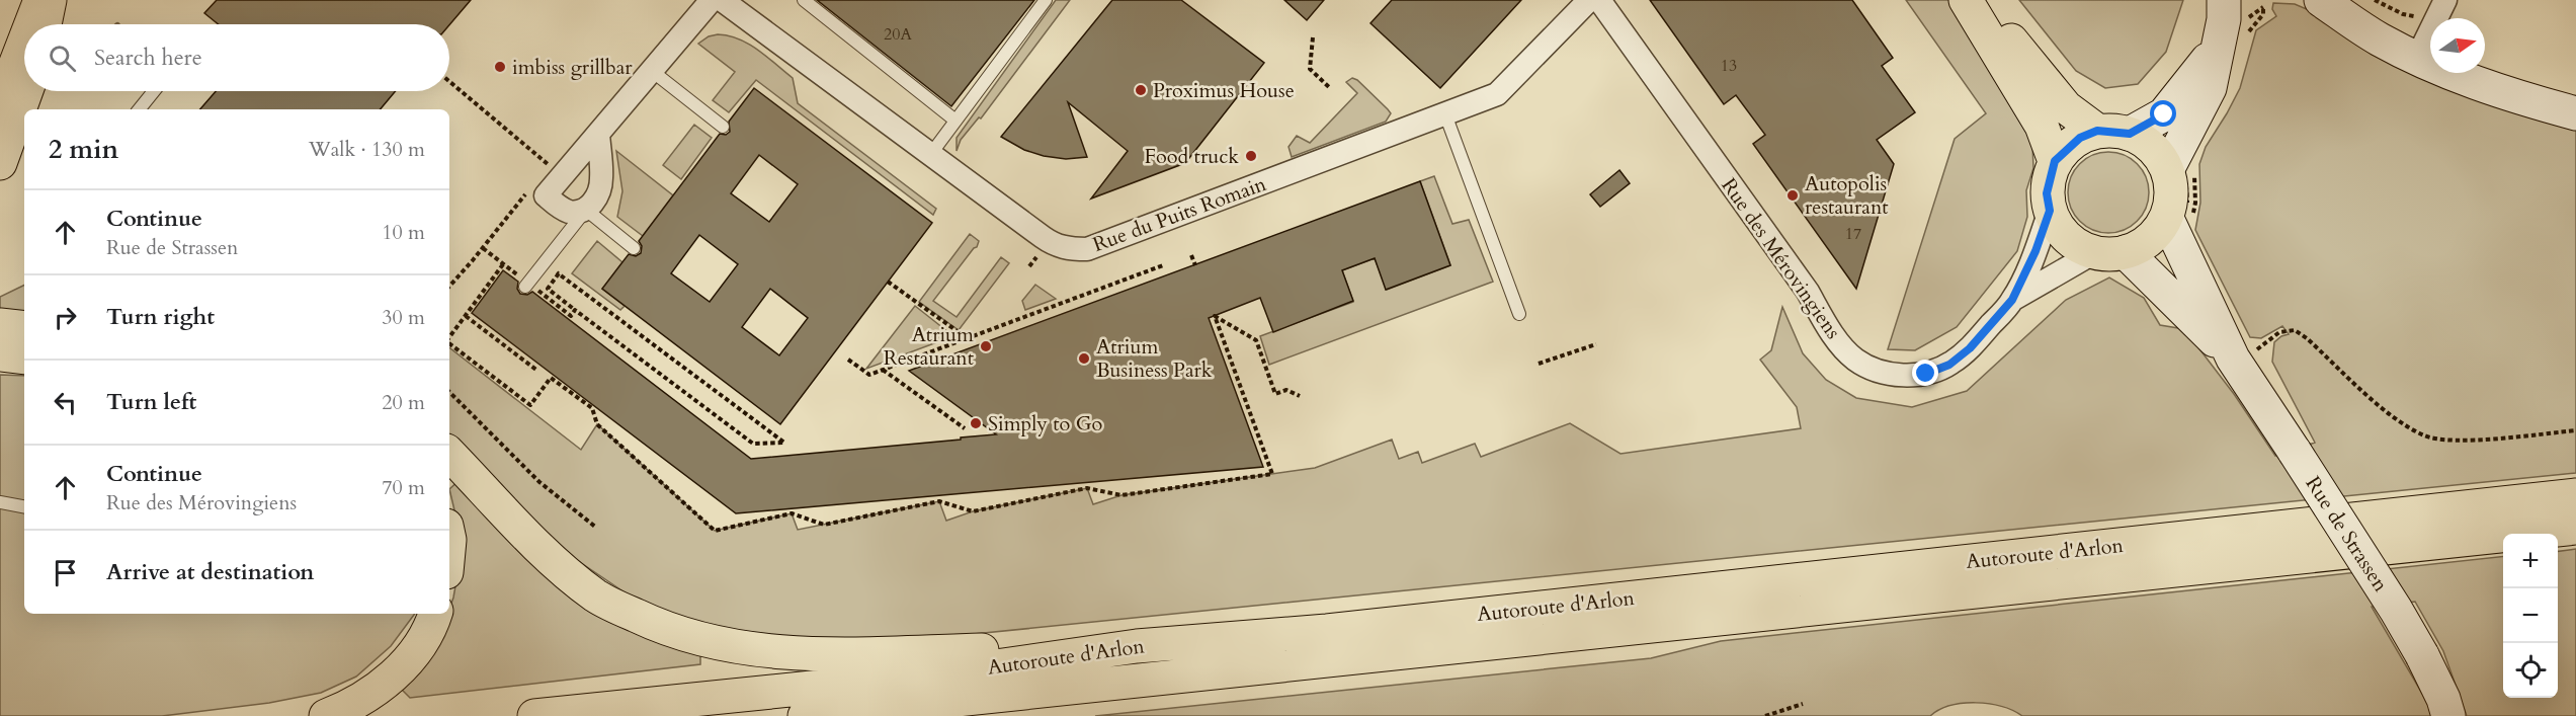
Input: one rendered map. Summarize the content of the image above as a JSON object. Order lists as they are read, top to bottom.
{
  "streets": {
    "main road": ["Rue de Strassen", "Autoroute d'Arlon"],
    "street": ["Rue du Puits Romain", "Rue des Mérovingiens"]
  },
  "crossings": [
    ["Rue des Mérovingiens", "Rue de Strassen"]
  ],
  "places": [
    "imbiss grillbar",
    "Proximus House",
    "Food truck",
    "Autopolis restaurant",
    "Atrium Restaurant",
    "Atrium Business Park",
    "Simply to Go"
  ],
  "house_numbers": ["20A", "13", "17"],
  "north": "right",
  "page": {
    "search": "Search here",
    "heading": ["2 min", "Walk · 130 m"],
    "list": [
      ["Continue", "Rue de Strassen", "10 m"],
      ["Turn right", "30 m"],
      ["Turn left", "20 m"],
      ["Continue", "Rue des Mérovingiens", "70 m"],
      "Arrive at destination"
    ],
    "map_buttons": ["+", "−"]
  }
}
